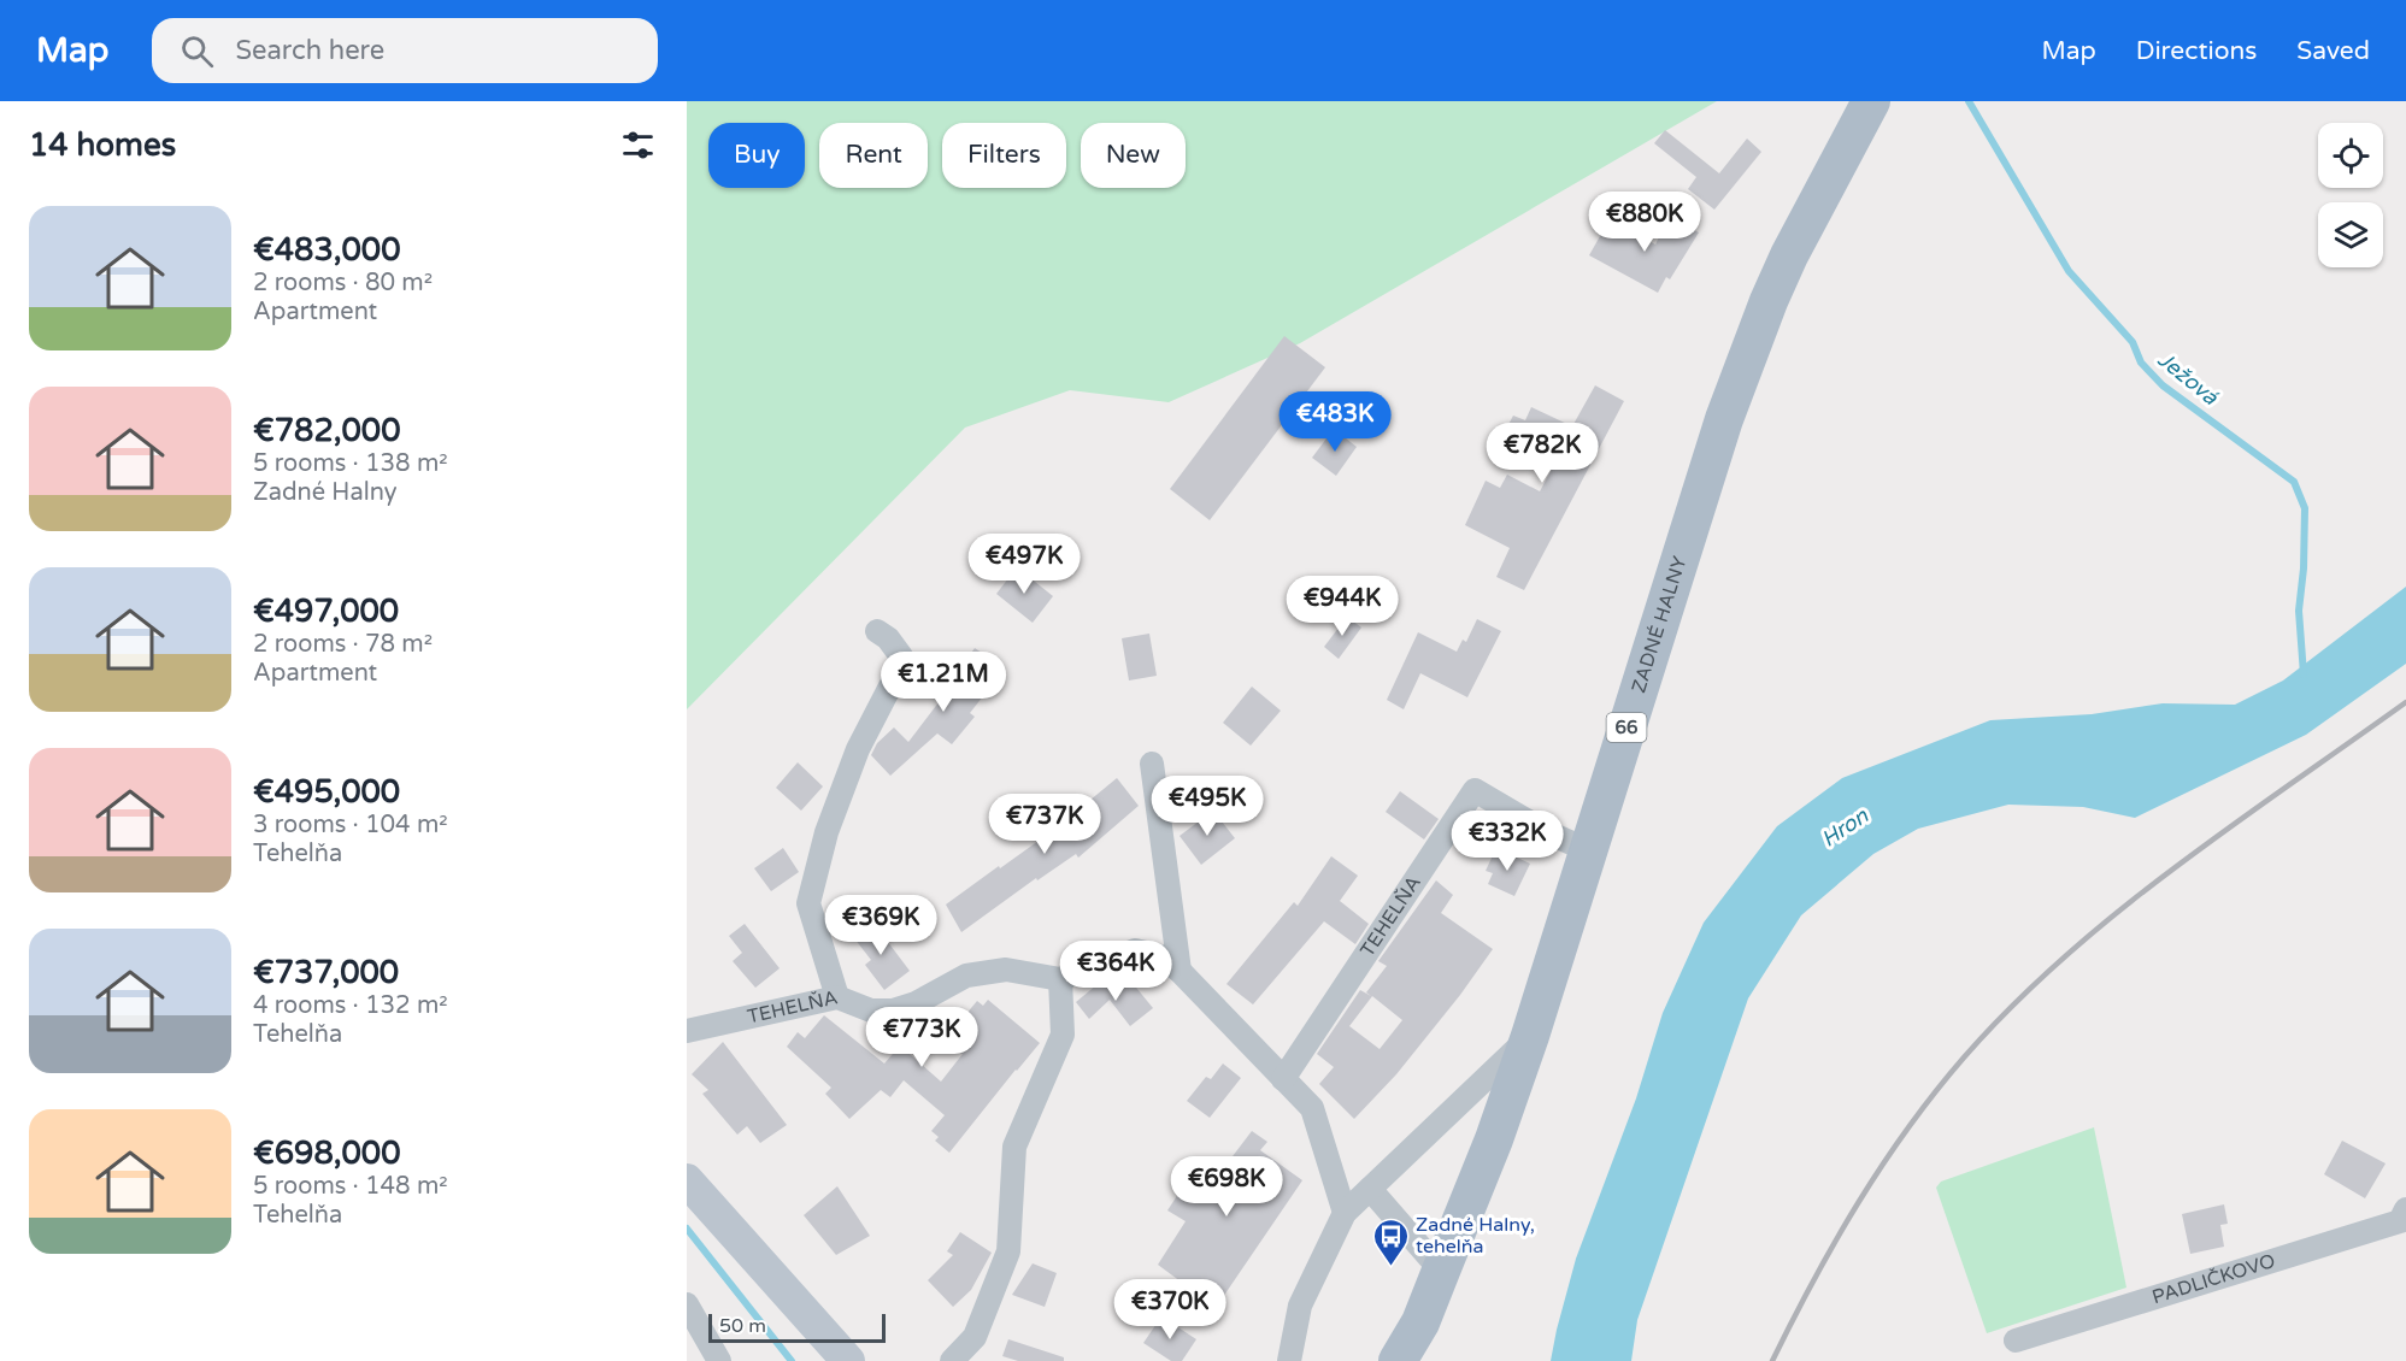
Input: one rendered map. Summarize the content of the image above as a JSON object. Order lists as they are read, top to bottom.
{
  "streets": {
    "main road": ["ZADNÉ HALNY", "66"],
    "street": ["TEHELŇA", "PADLIČKOVO"]
  },
  "crossings": [
    ["ZADNÉ HALNY", "TEHELŇA"]
  ],
  "water": ["Ježová", "Hron"],
  "places": {
    "bus stop": ["Zadné Halny, tehelňa"]
  },
  "scale_bar": "50 m",
  "page": {
    "header": "Map",
    "search": "Search here",
    "nav": ["Map", "Directions", "Saved"],
    "heading": "14 homes",
    "chip": [
      "Buy",
      "Rent",
      "Filters",
      "New"
    ],
    "list": [
      {
        "name": "€483,000",
        "note": "2 rooms · 80 m² · Apartment"
      },
      {
        "name": "€782,000",
        "note": "5 rooms · 138 m² · Zadné Halny"
      },
      {
        "name": "€497,000",
        "note": "2 rooms · 78 m² · Apartment"
      },
      {
        "name": "€495,000",
        "note": "3 rooms · 104 m² · Tehelňa"
      },
      {
        "name": "€737,000",
        "note": "4 rooms · 132 m² · Tehelňa"
      },
      {
        "name": "€698,000",
        "note": "5 rooms · 148 m² · Tehelňa"
      }
    ],
    "price": [
      "€880K",
      "€483K",
      "€782K",
      "€497K",
      "€944K",
      "€1.21M",
      "€495K",
      "€737K",
      "€332K",
      "€369K",
      "€364K",
      "€773K",
      "€698K",
      "€370K"
    ],
    "scale": "50 m"
  }
}
